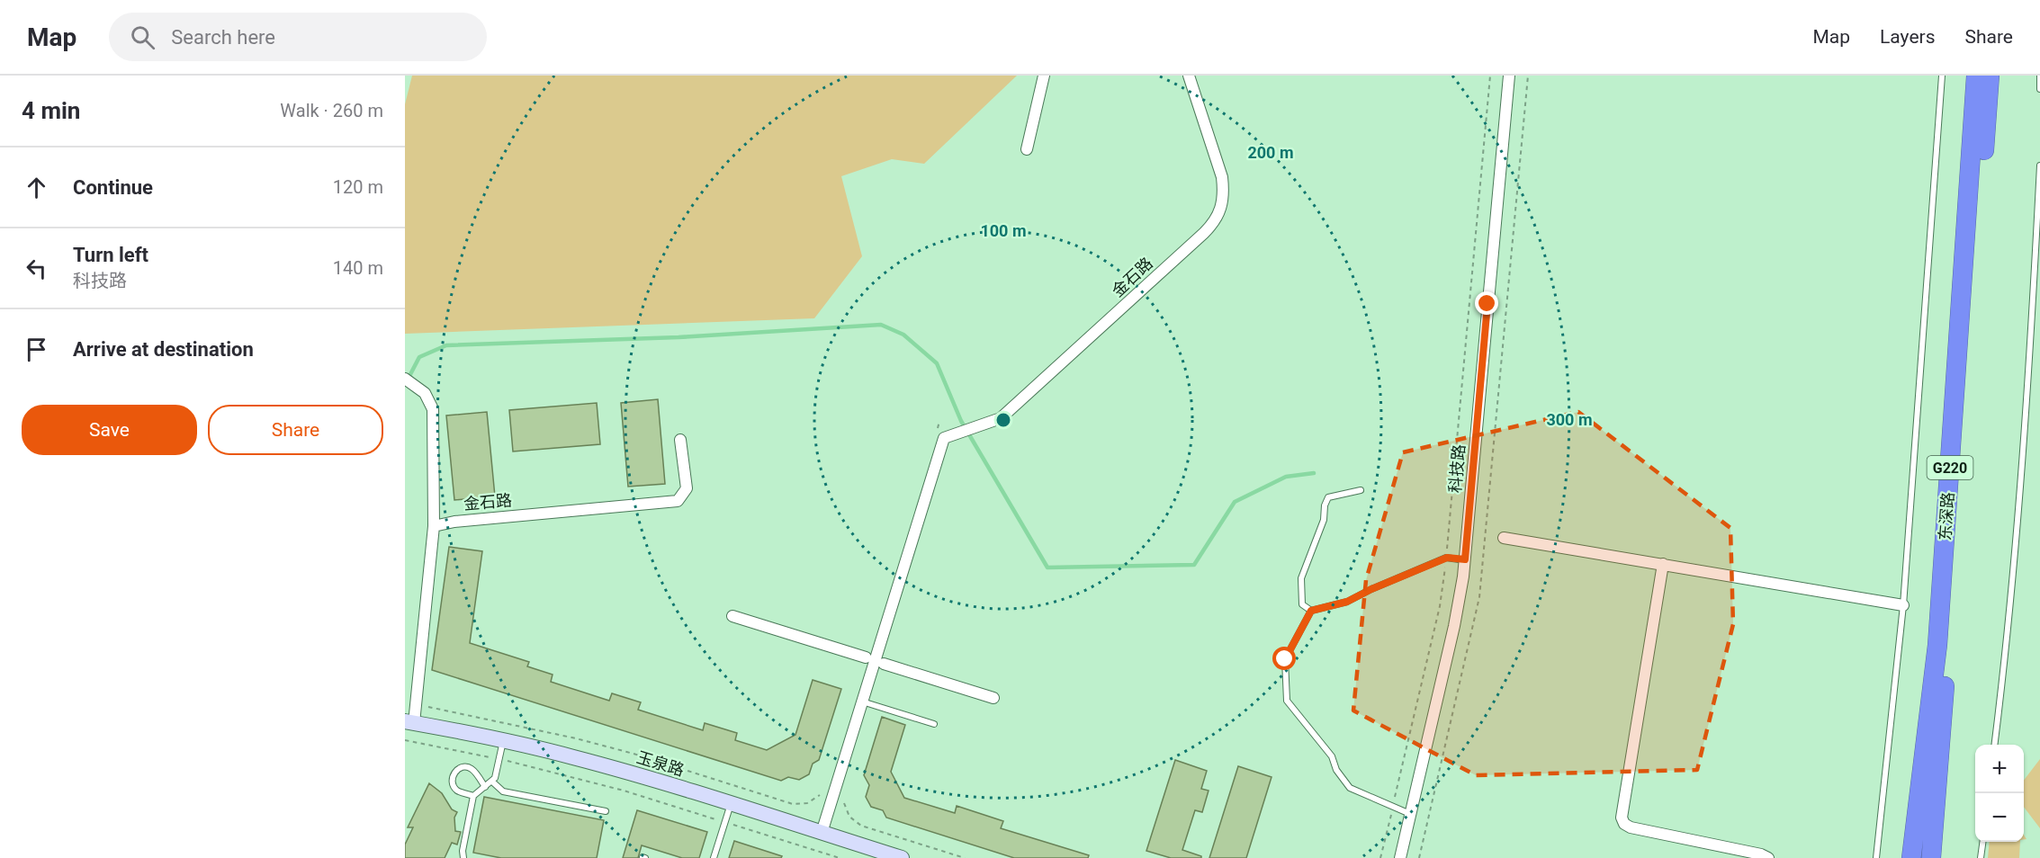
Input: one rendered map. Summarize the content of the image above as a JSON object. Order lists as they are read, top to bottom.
{
  "streets": {
    "highway": ["G220", "东深路"],
    "street": ["金石路", "科技路", "玉泉路"]
  },
  "page": {
    "header": "Map",
    "search": "Search here",
    "nav": ["Map", "Layers", "Share"],
    "heading": ["4 min", "Walk · 260 m"],
    "list": [
      ["Continue", "120 m"],
      ["Turn left", "科技路", "140 m"],
      "Arrive at destination"
    ],
    "buttons": ["Save", "Share"],
    "map_buttons": ["+", "−"]
  },
  "rings": ["200 m", "100 m", "300 m"]
}
